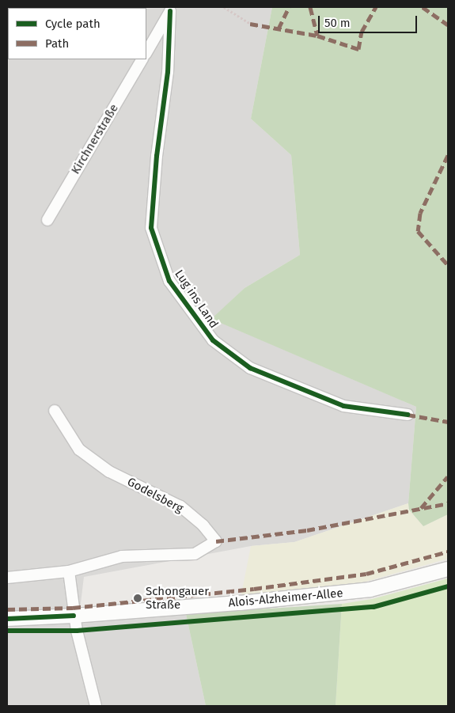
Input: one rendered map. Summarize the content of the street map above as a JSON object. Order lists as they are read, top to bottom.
{
  "streets": {
    "street": [
      "Kirchnerstraße",
      "Lug ins Land",
      "Godelsberg",
      "Alois-Alzheimer-Allee"
    ]
  },
  "places": ["Schongauer Straße"],
  "legend": ["Cycle path", "Path"],
  "scale_bar": "50 m"
}
